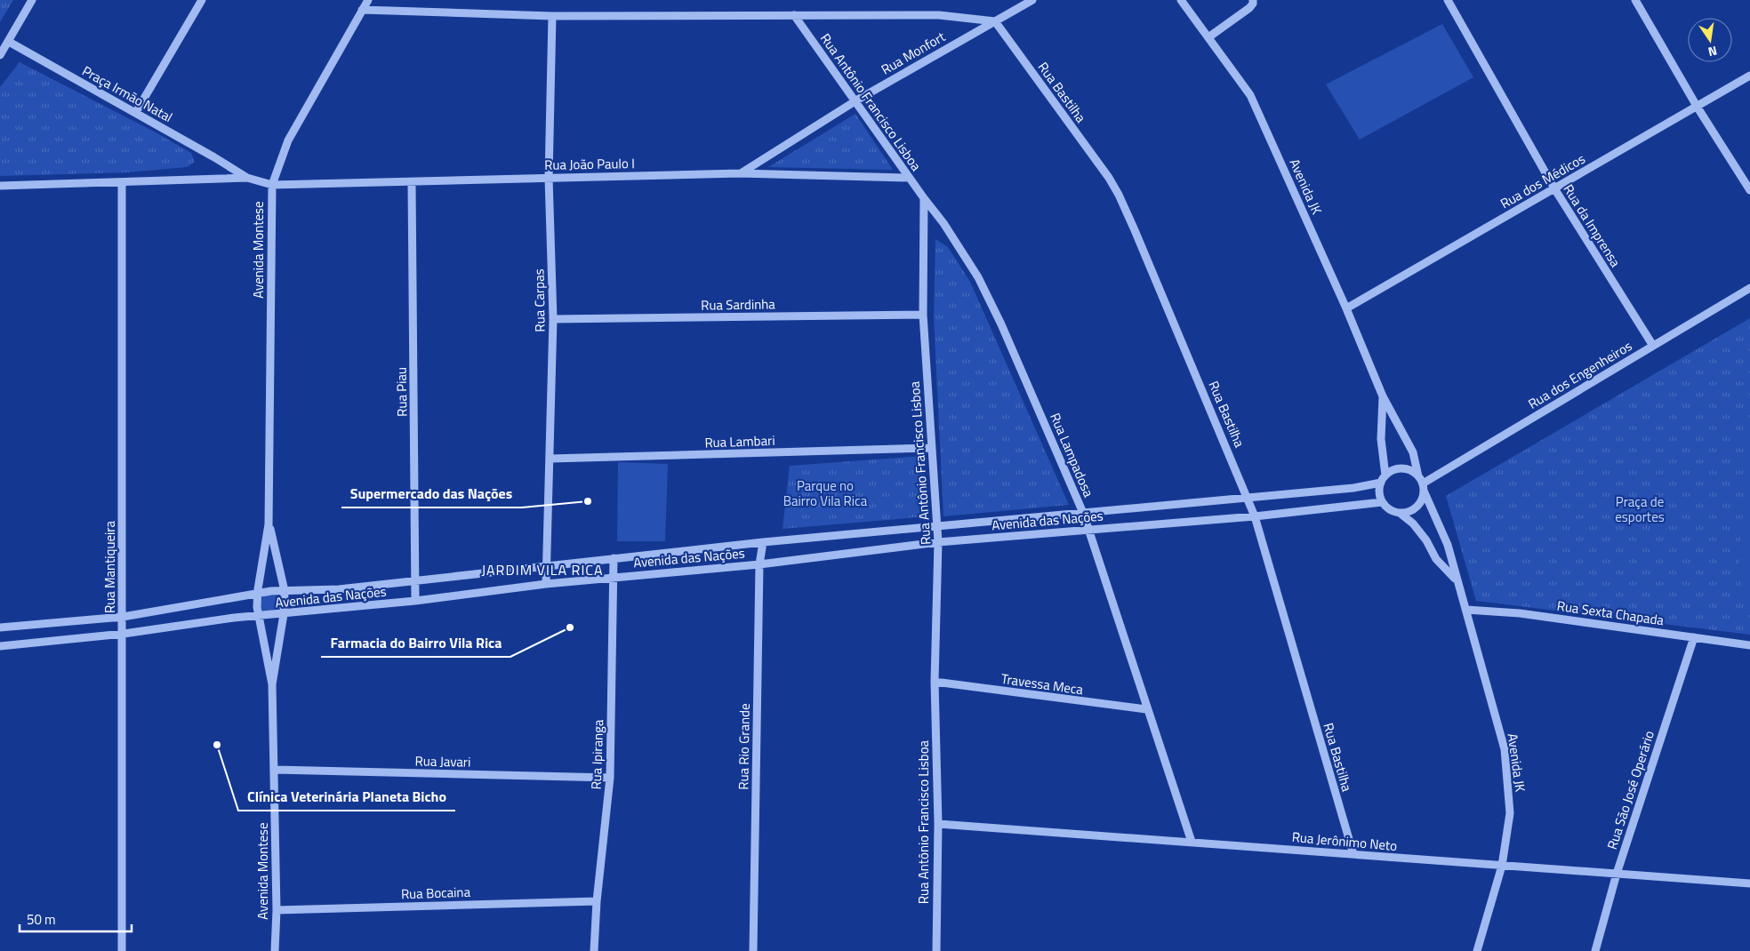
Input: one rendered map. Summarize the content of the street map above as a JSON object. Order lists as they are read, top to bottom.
{
  "streets": {
    "street": [
      "Rua Monfort",
      "Rua Bastilha",
      "Praça Irmão Natal",
      "Rua Antônio Francisco Lisboa",
      "Rua João Paulo I",
      "Rua dos Médicos",
      "Avenida JK",
      "Rua da Imprensa",
      "Avenida Montese",
      "Rua Carpas",
      "Rua Sardinha",
      "Rua dos Engenheiros",
      "Rua Piau",
      "Rua Lambari",
      "Rua Lampadosa",
      "Avenida das Nações",
      "Rua Mantiqueira",
      "Rua Sexta Chapada",
      "Travessa Meca",
      "Rua Rio Grande",
      "Rua Ipiranga",
      "Rua Javari",
      "Rua São José Operário",
      "Rua Jerônimo Neto",
      "Rua Bocaina"
    ]
  },
  "crossings": [
    ["Rua Monfort", "Rua Bastilha"],
    ["Rua Monfort", "Rua Antônio Francisco Lisboa"],
    ["Rua Monfort", "Rua João Paulo I"],
    ["Rua Bastilha", "Avenida das Nações"],
    ["Rua Bastilha", "Rua Jerônimo Neto"],
    ["Praça Irmão Natal", "Rua João Paulo I"],
    ["Praça Irmão Natal", "Avenida Montese"],
    ["Praça Irmão Natal", "Rua Mantiqueira"],
    ["Rua Antônio Francisco Lisboa", "Rua João Paulo I"],
    ["Rua Antônio Francisco Lisboa", "Rua Sardinha"],
    ["Rua Antônio Francisco Lisboa", "Rua Lambari"],
    ["Rua Antônio Francisco Lisboa", "Rua Lampadosa"],
    ["Rua Antônio Francisco Lisboa", "Avenida das Nações"],
    ["Rua Antônio Francisco Lisboa", "Travessa Meca"],
    ["Rua Antônio Francisco Lisboa", "Rua Jerônimo Neto"],
    ["Rua João Paulo I", "Avenida Montese"],
    ["Rua João Paulo I", "Rua Carpas"],
    ["Rua João Paulo I", "Rua Piau"],
    ["Rua dos Médicos", "Avenida JK"],
    ["Rua dos Médicos", "Rua da Imprensa"],
    ["Avenida JK", "Rua dos Engenheiros"],
    ["Avenida JK", "Avenida das Nações"],
    ["Avenida JK", "Rua Sexta Chapada"],
    ["Avenida JK", "Rua Jerônimo Neto"],
    ["Rua da Imprensa", "Rua dos Engenheiros"],
    ["Avenida Montese", "Avenida das Nações"],
    ["Avenida Montese", "Rua Javari"],
    ["Avenida Montese", "Rua Bocaina"],
    ["Rua Carpas", "Rua Sardinha"],
    ["Rua Carpas", "Rua Lambari"],
    ["Rua Carpas", "Avenida das Nações"],
    ["Rua dos Engenheiros", "Avenida das Nações"],
    ["Rua Piau", "Avenida das Nações"],
    ["Rua Lampadosa", "Avenida das Nações"],
    ["Rua Lampadosa", "Travessa Meca"],
    ["Rua Lampadosa", "Rua Jerônimo Neto"],
    ["Avenida das Nações", "Rua Mantiqueira"],
    ["Avenida das Nações", "Rua Rio Grande"],
    ["Avenida das Nações", "Rua Ipiranga"],
    ["Rua Sexta Chapada", "Rua São José Operário"],
    ["Rua Ipiranga", "Rua Javari"],
    ["Rua Ipiranga", "Rua Bocaina"],
    ["Rua São José Operário", "Rua Jerônimo Neto"]
  ],
  "districts": ["JARDIM VILA RICA"],
  "parks": ["Parque no Bairro Vila Rica", "Praça de esportes"],
  "places": ["Supermercado das Nações", "Farmacia do Bairro Vila Rica", "Clínica Veterinária Planeta Bicho"],
  "scale_bar": "50 m",
  "north": "bottom"
}
